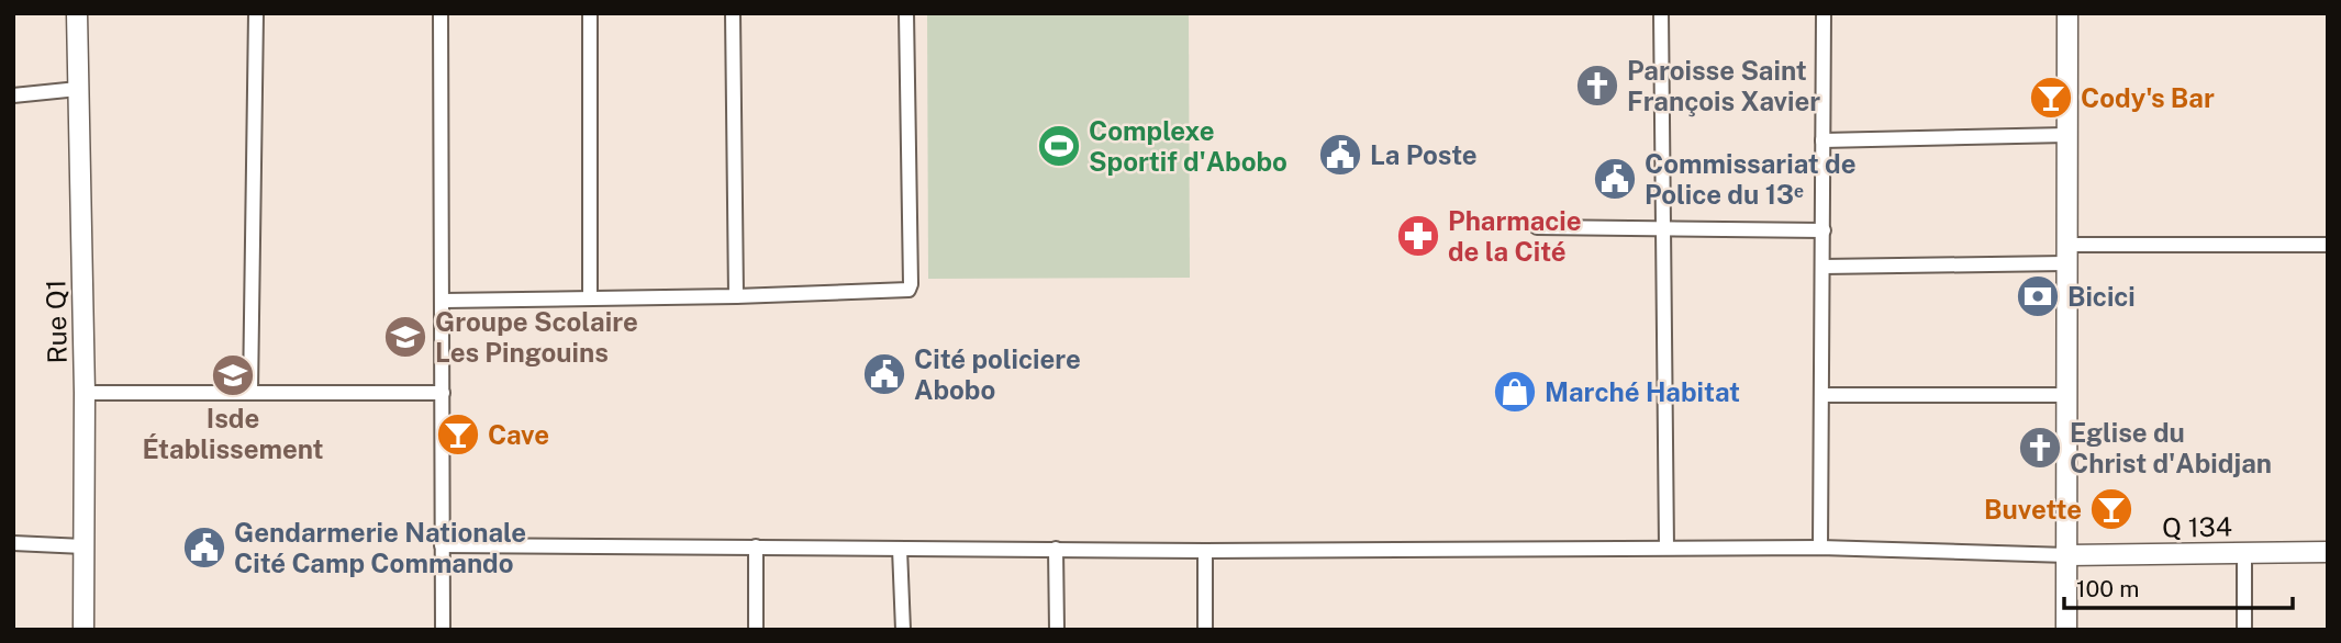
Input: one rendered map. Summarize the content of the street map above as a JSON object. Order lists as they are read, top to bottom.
{
  "streets": {
    "street": ["Rue Q1", "Q 134"]
  },
  "places": {
    "church": ["Paroisse Saint François Xavier", "Eglise du Christ d'Abidjan"],
    "bar": ["Cody's Bar", "Cave", "Buvette"],
    "sports": ["Complexe Sportif d'Abobo"],
    "public building": [
      "La Poste",
      "Commissariat de Police du 13ᵉ",
      "Cité policiere Abobo",
      "Gendarmerie Nationale Cité Camp Commando"
    ],
    "pharmacy": ["Pharmacie de la Cité"],
    "bank": ["Bicici"],
    "school or university": ["Groupe Scolaire Les Pingouins", "Isde Établissement"],
    "shop": ["Marché Habitat"]
  },
  "scale_bar": "100 m"
}
